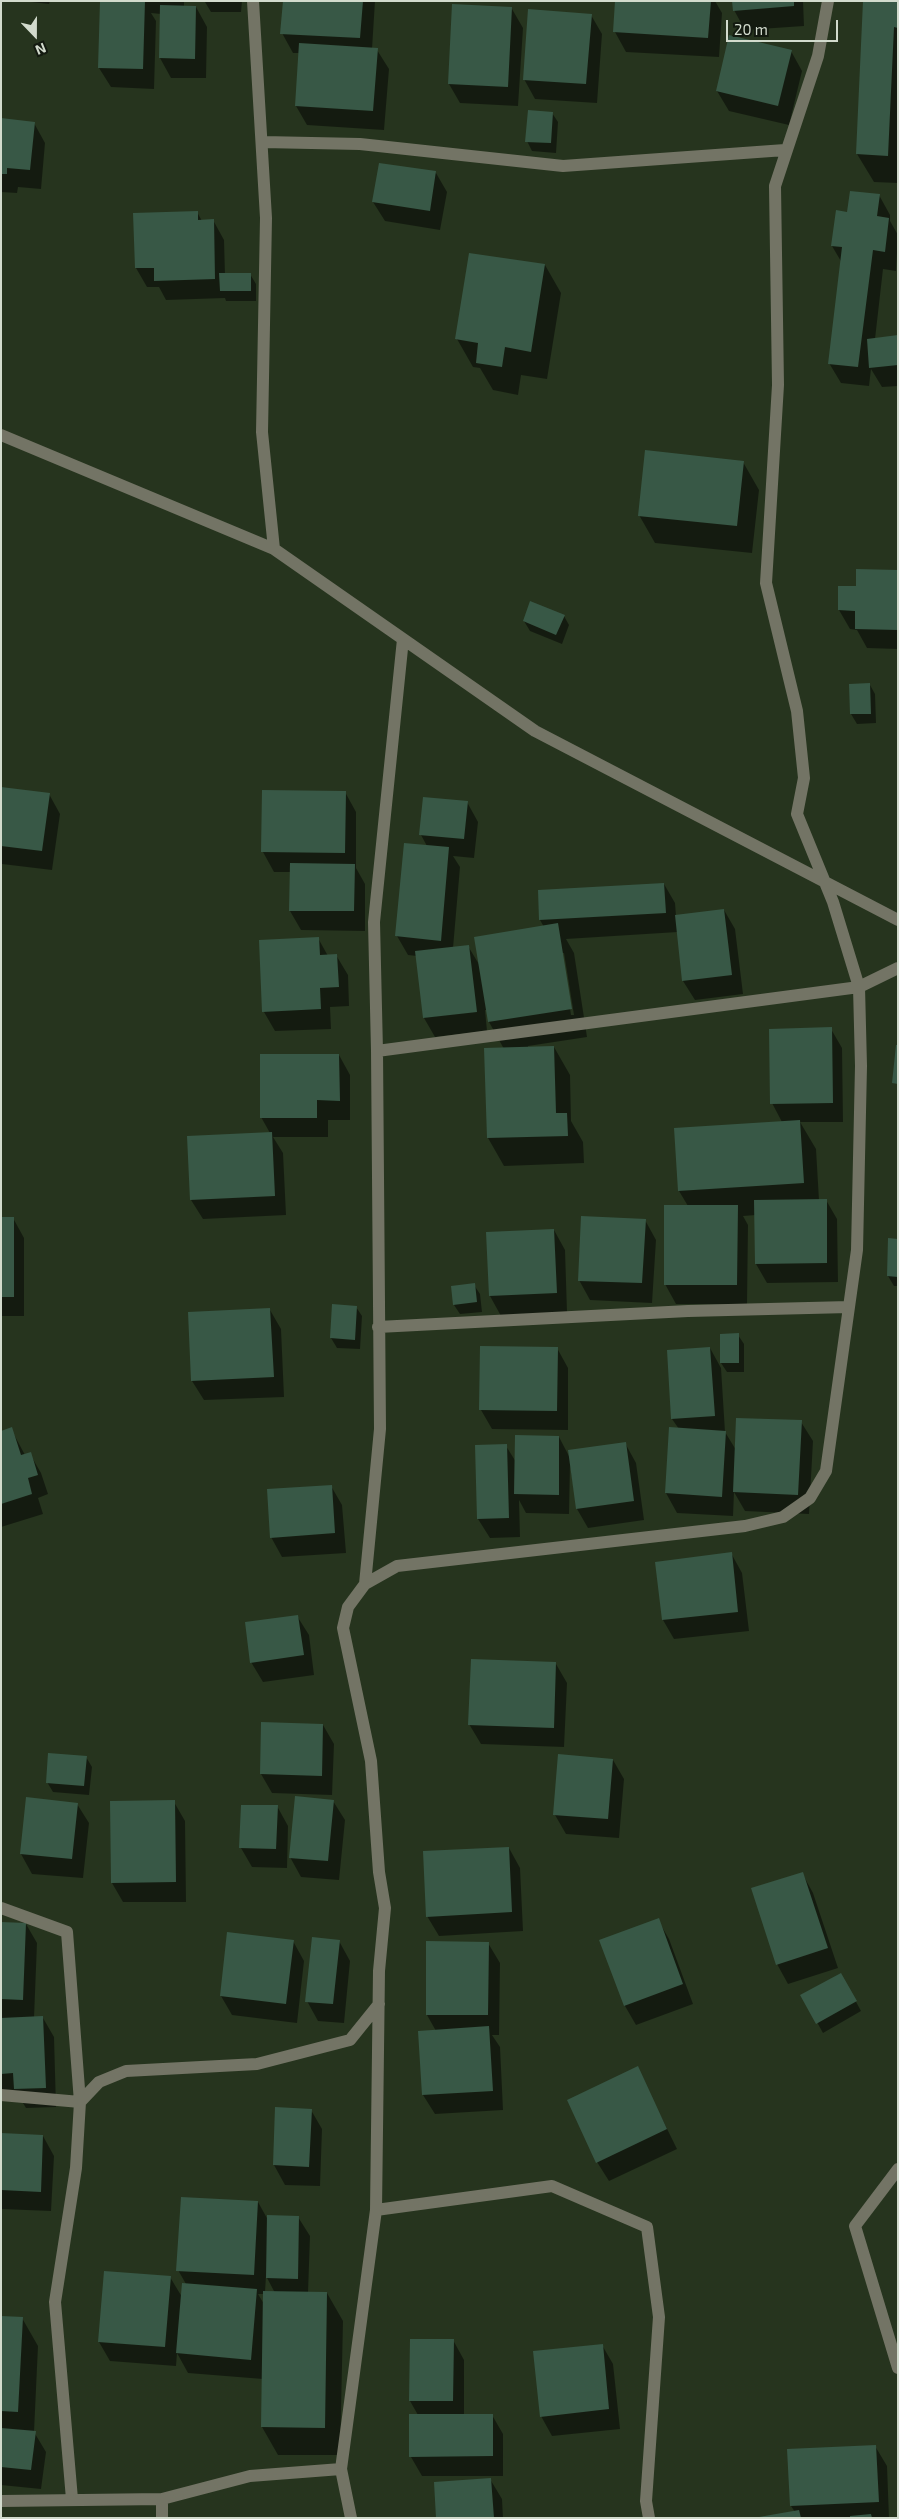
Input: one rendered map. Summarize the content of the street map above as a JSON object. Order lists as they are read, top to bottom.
{
  "scale_bar": "20 m",
  "north": "bottom"
}
